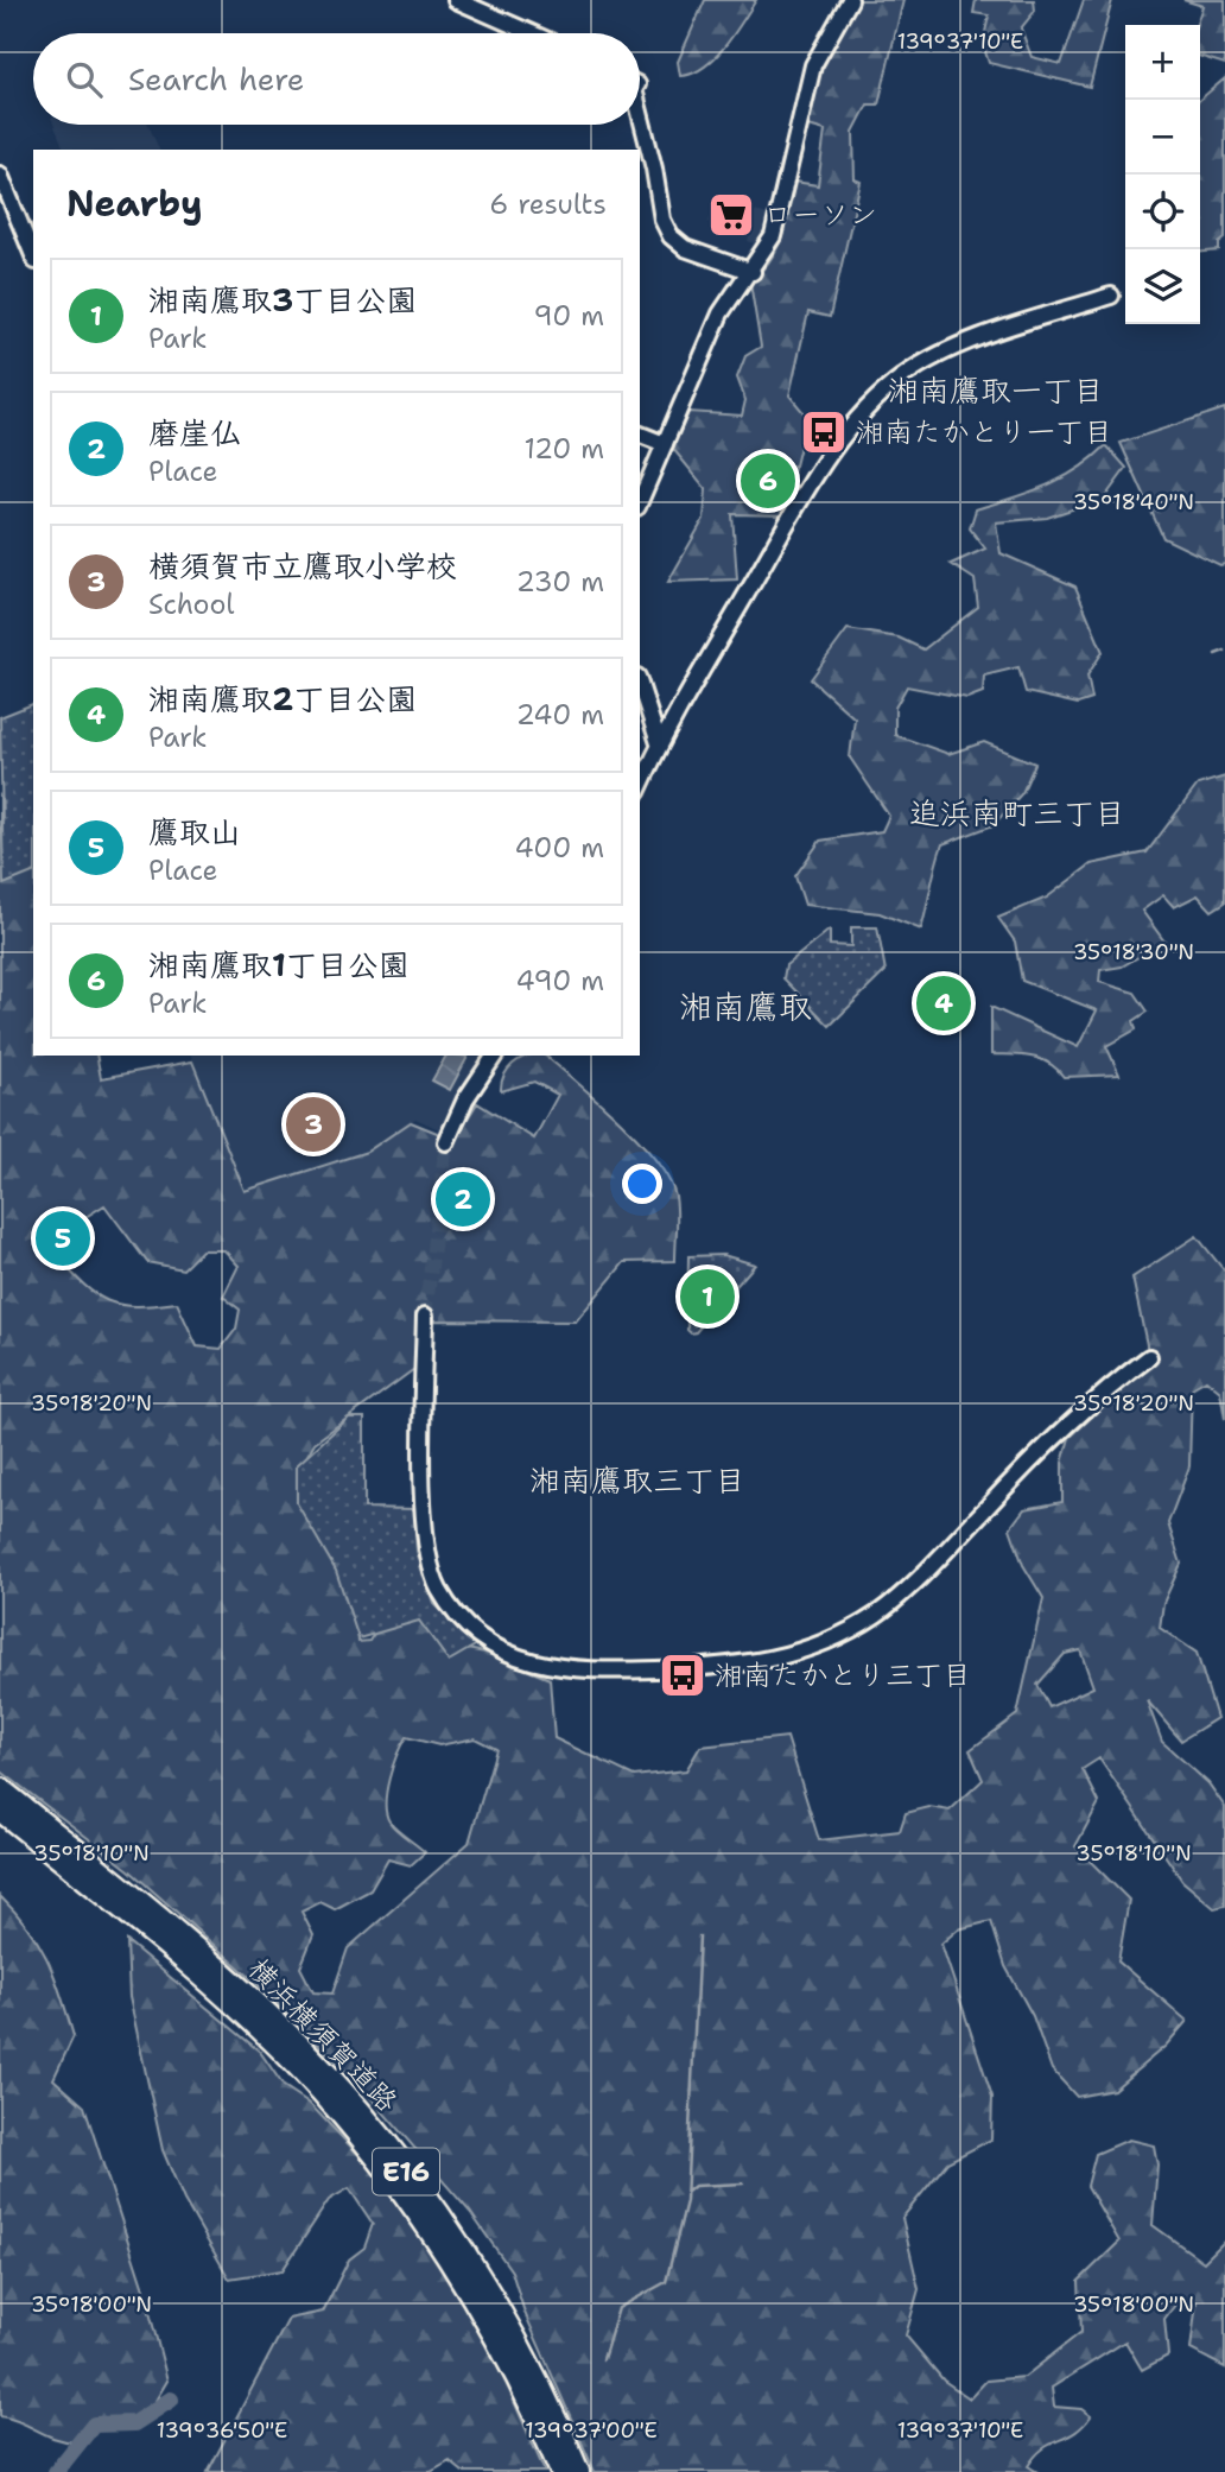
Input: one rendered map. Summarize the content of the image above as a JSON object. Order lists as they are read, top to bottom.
{
  "streets": {
    "highway": ["横浜横須賀道路", "E16"]
  },
  "districts": [
    "湘南鷹取一丁目",
    "追浜南町三丁目",
    "湘南鷹取",
    "湘南鷹取三丁目"
  ],
  "places": {
    "supermarket": ["ローソン"],
    "bus stop": ["湘南たかとり一丁目", "湘南たかとり三丁目"]
  },
  "page": {
    "map_buttons": ["+", "−"],
    "search": "Search here",
    "heading": ["Nearby", "6 results"],
    "list": [
      {
        "mark": "1",
        "name": "湘南鷹取3丁目公園",
        "note": "Park",
        "value": "90 m"
      },
      {
        "mark": "2",
        "name": "磨崖仏",
        "note": "Place",
        "value": "120 m"
      },
      {
        "mark": "3",
        "name": "横須賀市立鷹取小学校",
        "note": "School",
        "value": "230 m"
      },
      {
        "mark": "4",
        "name": "湘南鷹取2丁目公園",
        "note": "Park",
        "value": "240 m"
      },
      {
        "mark": "5",
        "name": "鷹取山",
        "note": "Place",
        "value": "400 m"
      },
      {
        "mark": "6",
        "name": "湘南鷹取1丁目公園",
        "note": "Park",
        "value": "490 m"
      }
    ],
    "pins": [
      "6",
      "4",
      "3",
      "2",
      "5",
      "1"
    ]
  },
  "coordinates": [
    "139°37'10\"E",
    "35°18'40\"N",
    "35°18'30\"N",
    "35°18'20\"N",
    "35°18'10\"N",
    "35°18'00\"N",
    "139°36'50\"E",
    "139°37'00\"E"
  ]
}
